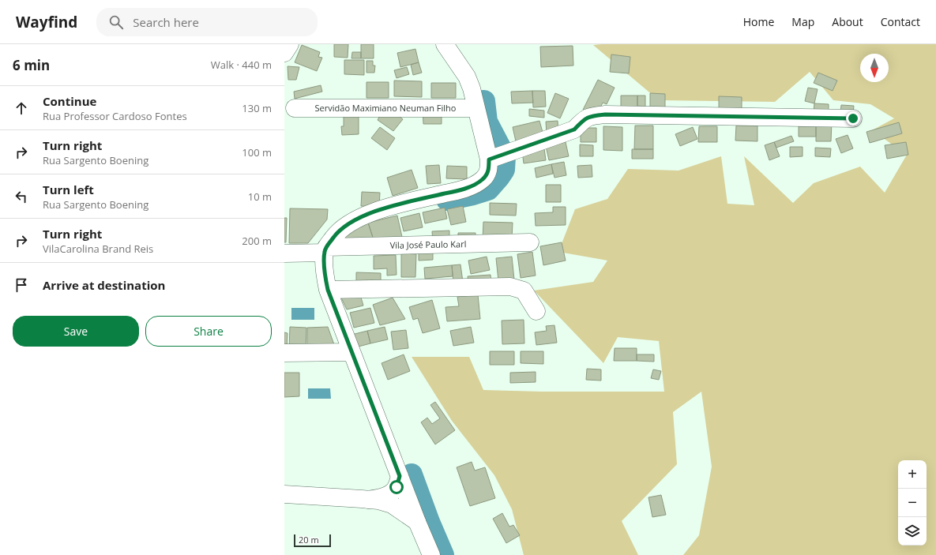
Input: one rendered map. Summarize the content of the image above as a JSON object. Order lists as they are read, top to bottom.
{
  "streets": {
    "street": ["Servidão Maximiano Neuman Filho", "Vila José Paulo Karl"]
  },
  "scale_bar": "20 m",
  "north": "bottom",
  "page": {
    "header": "Wayfind",
    "search": "Search here",
    "nav": [
      "Home",
      "Map",
      "About",
      "Contact"
    ],
    "heading": ["6 min", "Walk · 440 m"],
    "list": [
      ["Continue", "Rua Professor Cardoso Fontes", "130 m"],
      ["Turn right", "Rua Sargento Boening", "100 m"],
      ["Turn left", "Rua Sargento Boening", "10 m"],
      ["Turn right", "VilaCarolina Brand Reis", "200 m"],
      "Arrive at destination"
    ],
    "buttons": ["Save", "Share"],
    "map_buttons": ["+", "−"],
    "scale": "20 m"
  }
}
